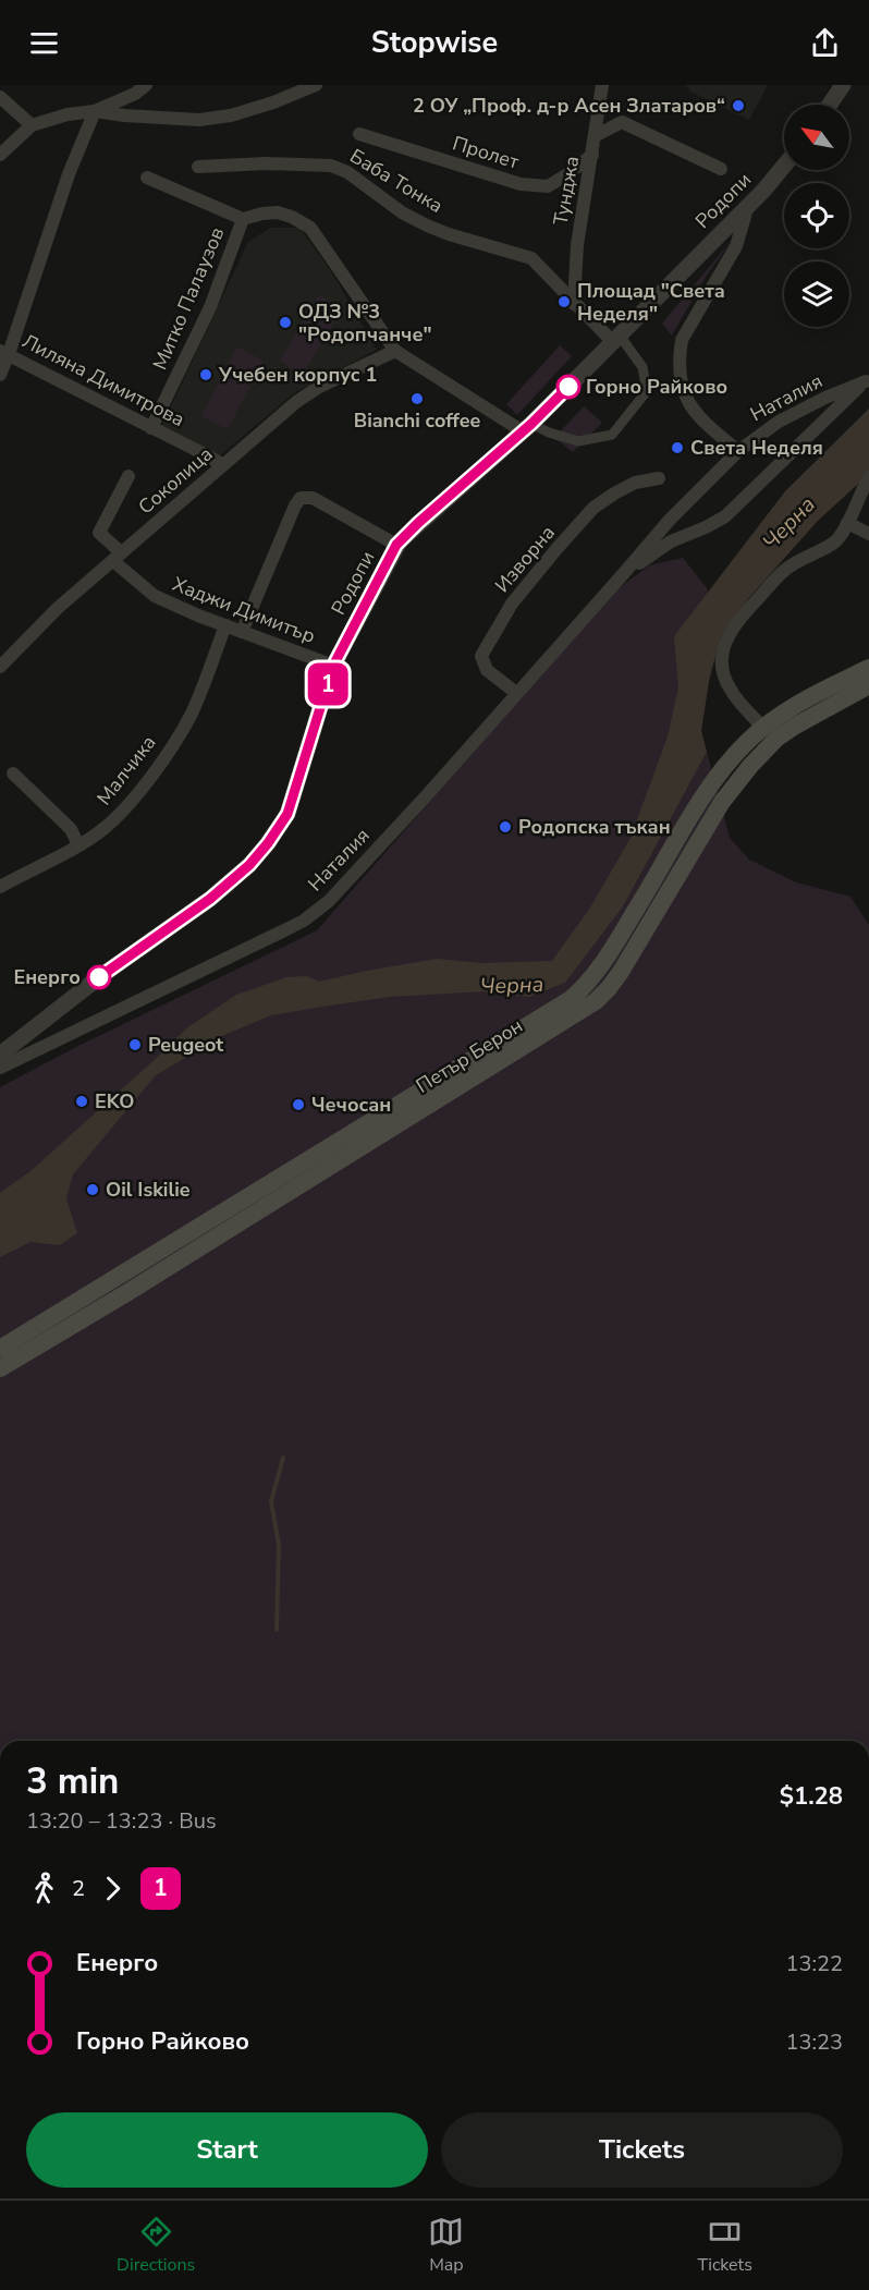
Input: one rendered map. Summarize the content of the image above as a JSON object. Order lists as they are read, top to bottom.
{
  "streets": {
    "main road": ["Петър Берон"],
    "street": [
      "Пролет",
      "Баба Тонка",
      "Тунджа",
      "Родопи",
      "Митко Палаузов",
      "Лиляна Димитрова",
      "Наталия",
      "Соколица",
      "Изворна",
      "Хаджи Димитър",
      "Малчика"
    ]
  },
  "crossings": [
    ["Пролет", "Тунджа"],
    ["Баба Тонка", "Тунджа"],
    ["Баба Тонка", "Родопи"],
    ["Родопи", "Хаджи Димитър"],
    ["Митко Палаузов", "Лиляна Димитрова"],
    ["Лиляна Димитрова", "Соколица"],
    ["Наталия", "Изворна"],
    ["Соколица", "Хаджи Димитър"],
    ["Хаджи Димитър", "Малчика"]
  ],
  "water": ["Черна"],
  "places": [
    "2 ОУ „Проф. д-р Асен Златаров“",
    "Площад \"Света Неделя\"",
    "ОДЗ №3 \"Родопчанче\"",
    "Учебен корпус 1",
    "Горно Райково",
    "Bianchi coffee",
    "Света Неделя",
    "Родопска тъкан",
    "Енерго",
    "Peugeot",
    "EKO",
    "Чечосан",
    "Oil Iskilie"
  ],
  "lines": ["bus line 1"],
  "north": "top left",
  "page": {
    "header": "Stopwise",
    "on_map": "1",
    "heading": ["3 min", "13:20 – 13:23 · Bus", "$1.28"],
    "legs": ["2", "1"],
    "list": [
      {
        "name": "Енерго",
        "value": "13:22"
      },
      {
        "name": "Горно Райково",
        "value": "13:23"
      }
    ],
    "buttons": ["Start", "Tickets"],
    "tabs": ["Directions", "Map", "Tickets"]
  }
}
